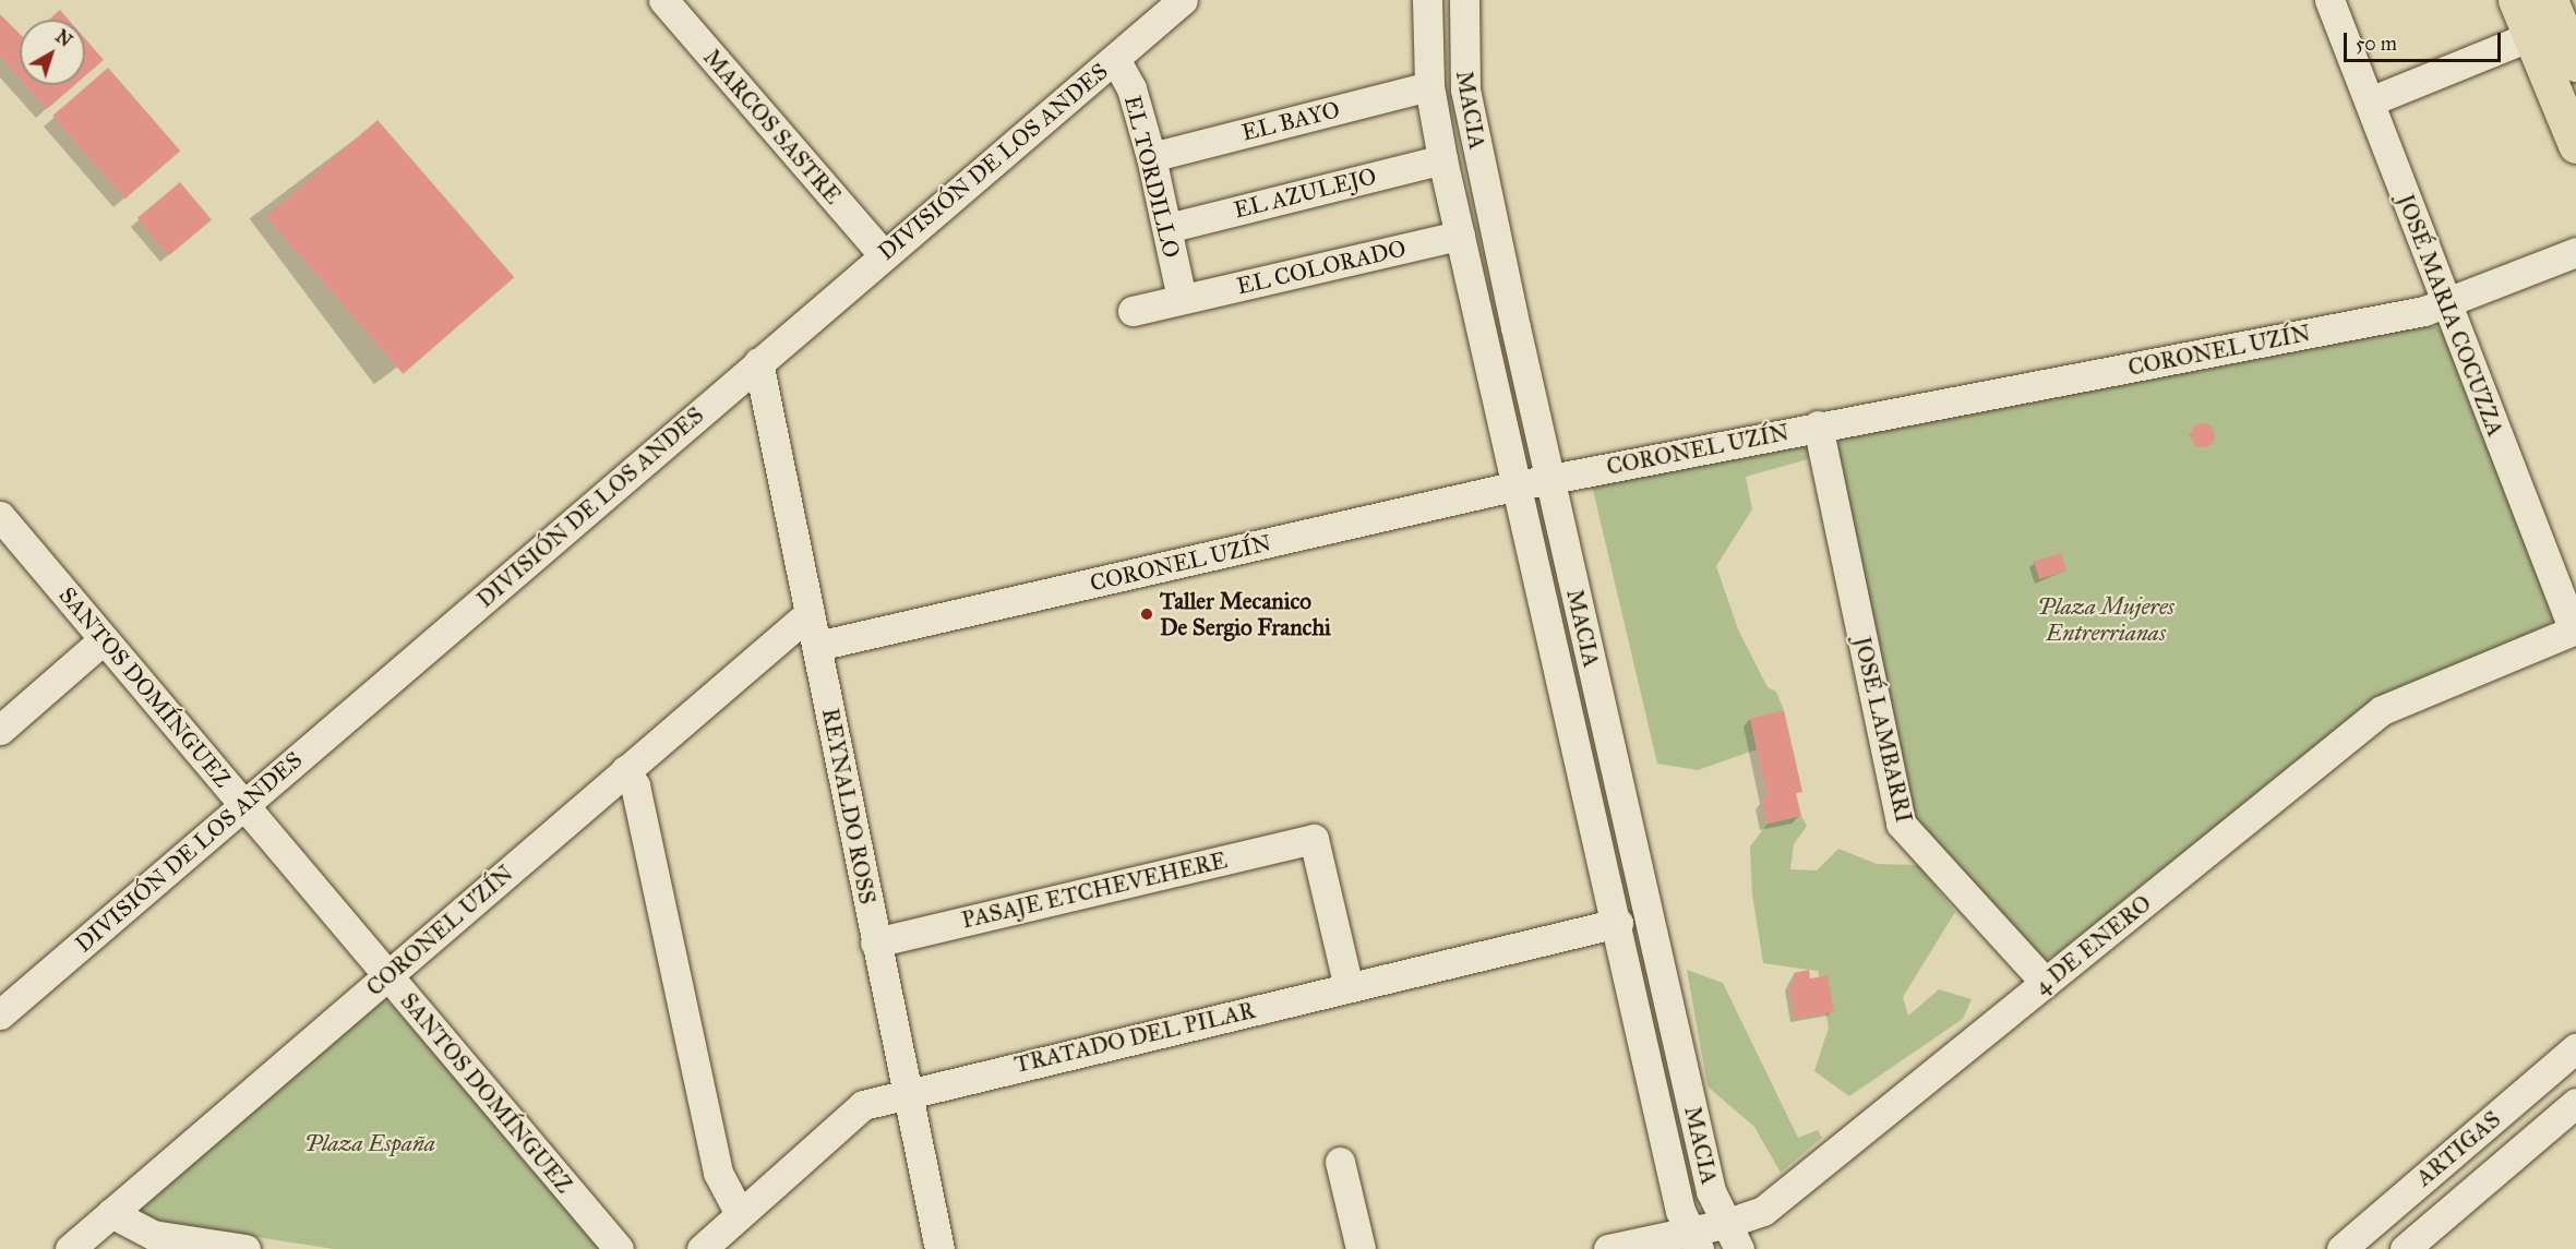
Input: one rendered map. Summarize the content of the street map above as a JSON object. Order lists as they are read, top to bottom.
{
  "streets": {
    "street": [
      "MACIA",
      "EL BAYO",
      "MARCOS SASTRE",
      "DIVISIÓN DE LOS ANDES",
      "EL TORDILLO",
      "EL AZULEJO",
      "EL COLORADO",
      "JOSÉ MARIA COCUZZA",
      "CORONEL UZÍN",
      "SANTOS DOMÍNGUEZ",
      "JOSÉ LAMBARRI",
      "REYNALDO ROSS",
      "PASAJE ETCHEVEHERE",
      "4 DE ENERO",
      "TRATADO DEL PILAR",
      "ARTIGAS"
    ]
  },
  "crossings": [
    ["MACIA", "EL BAYO"],
    ["MACIA", "EL AZULEJO"],
    ["MACIA", "EL COLORADO"],
    ["MACIA", "CORONEL UZÍN"],
    ["MACIA", "4 DE ENERO"],
    ["MACIA", "TRATADO DEL PILAR"],
    ["EL BAYO", "EL TORDILLO"],
    ["MARCOS SASTRE", "DIVISIÓN DE LOS ANDES"],
    ["DIVISIÓN DE LOS ANDES", "EL TORDILLO"],
    ["DIVISIÓN DE LOS ANDES", "SANTOS DOMÍNGUEZ"],
    ["DIVISIÓN DE LOS ANDES", "REYNALDO ROSS"],
    ["EL TORDILLO", "EL AZULEJO"],
    ["EL TORDILLO", "EL COLORADO"],
    ["JOSÉ MARIA COCUZZA", "CORONEL UZÍN"],
    ["JOSÉ MARIA COCUZZA", "4 DE ENERO"],
    ["CORONEL UZÍN", "SANTOS DOMÍNGUEZ"],
    ["CORONEL UZÍN", "JOSÉ LAMBARRI"],
    ["CORONEL UZÍN", "REYNALDO ROSS"],
    ["JOSÉ LAMBARRI", "4 DE ENERO"],
    ["REYNALDO ROSS", "PASAJE ETCHEVEHERE"],
    ["REYNALDO ROSS", "TRATADO DEL PILAR"],
    ["PASAJE ETCHEVEHERE", "TRATADO DEL PILAR"]
  ],
  "parks": ["Plaza Mujeres Entrerrianas", "Plaza España"],
  "places": ["Taller Mecanico De Sergio Franchi"],
  "scale_bar": "50 m",
  "north": "top right"
}
